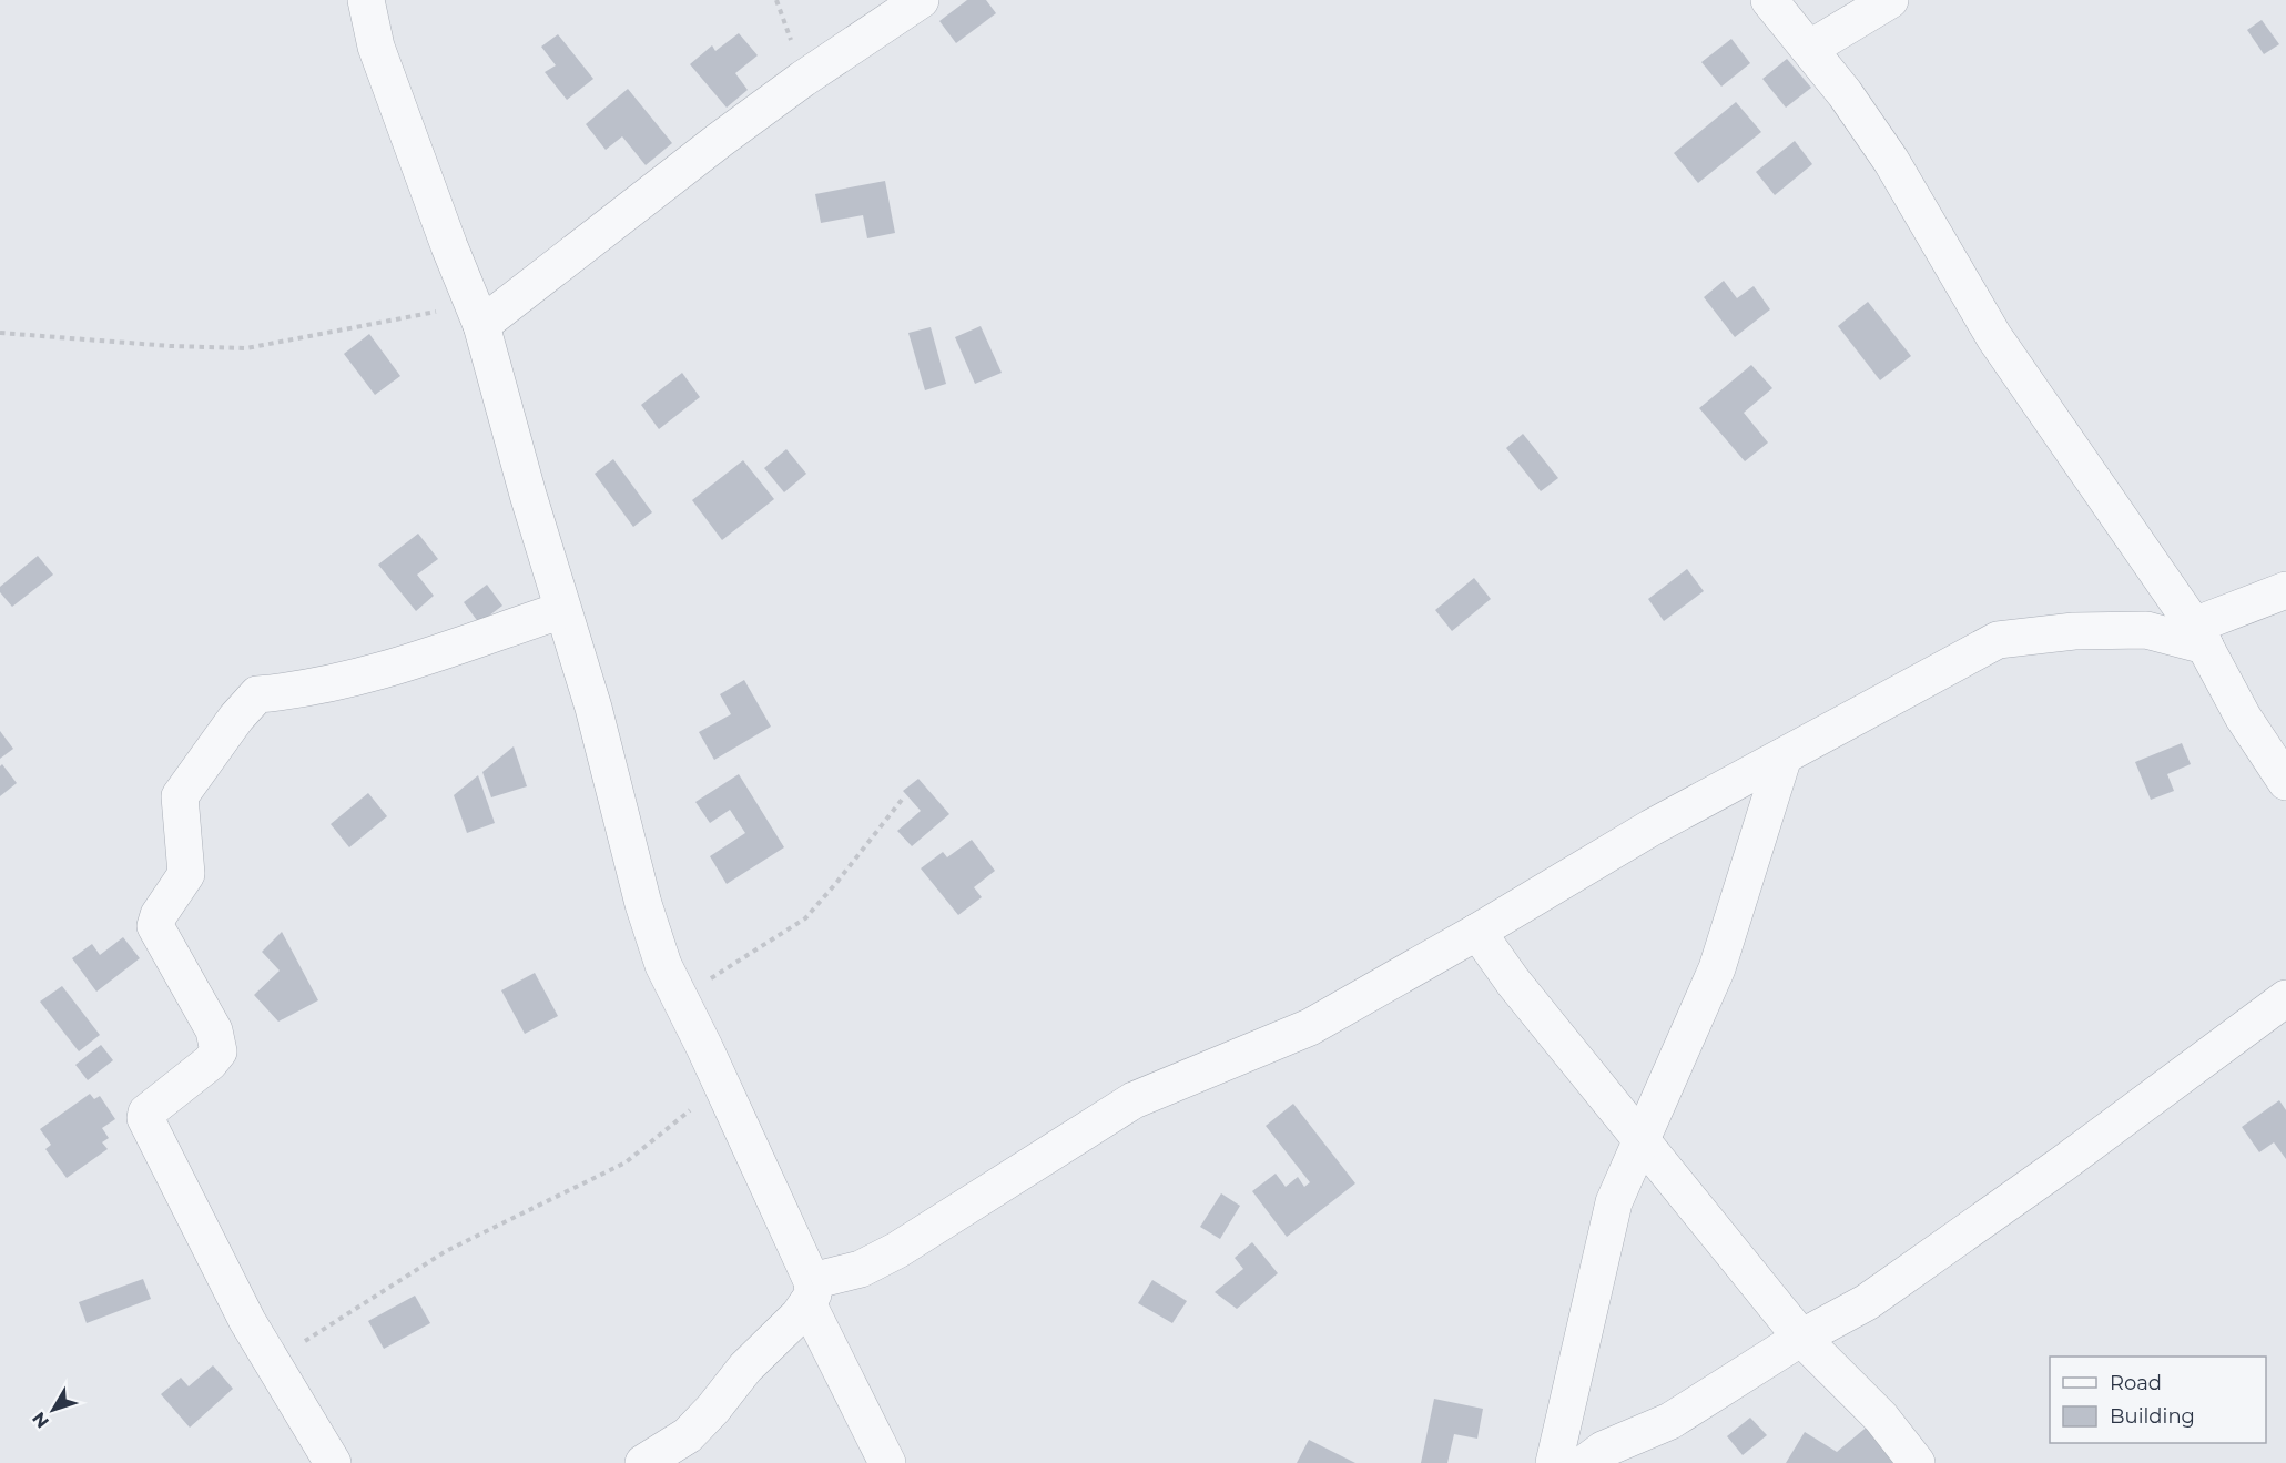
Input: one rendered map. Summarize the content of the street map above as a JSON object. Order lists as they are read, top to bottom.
{
  "legend": ["Road", "Building"],
  "north": "bottom left"
}
